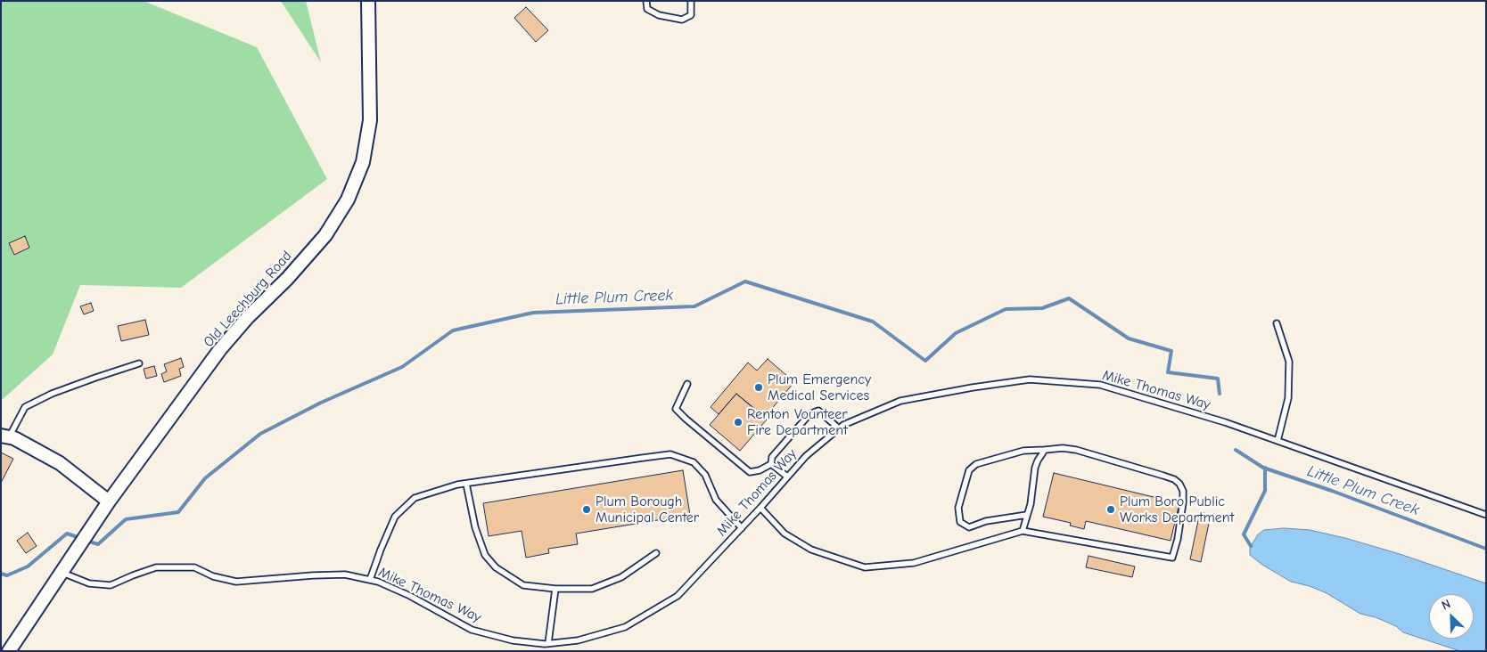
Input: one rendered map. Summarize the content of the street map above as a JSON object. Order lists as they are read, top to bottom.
{
  "streets": {
    "street": ["Old Leechburg Road"],
    "lane": ["Mike Thomas Way"]
  },
  "crossings": [
    ["Old Leechburg Road", "Mike Thomas Way"]
  ],
  "water": ["Little Plum Creek"],
  "places": [
    "Plum Emergency Medical Services",
    "Renton Vounteer Fire Department",
    "Plum Borough Municipal Center",
    "Plum Boro Public Works Department"
  ],
  "north": "top left"
}
